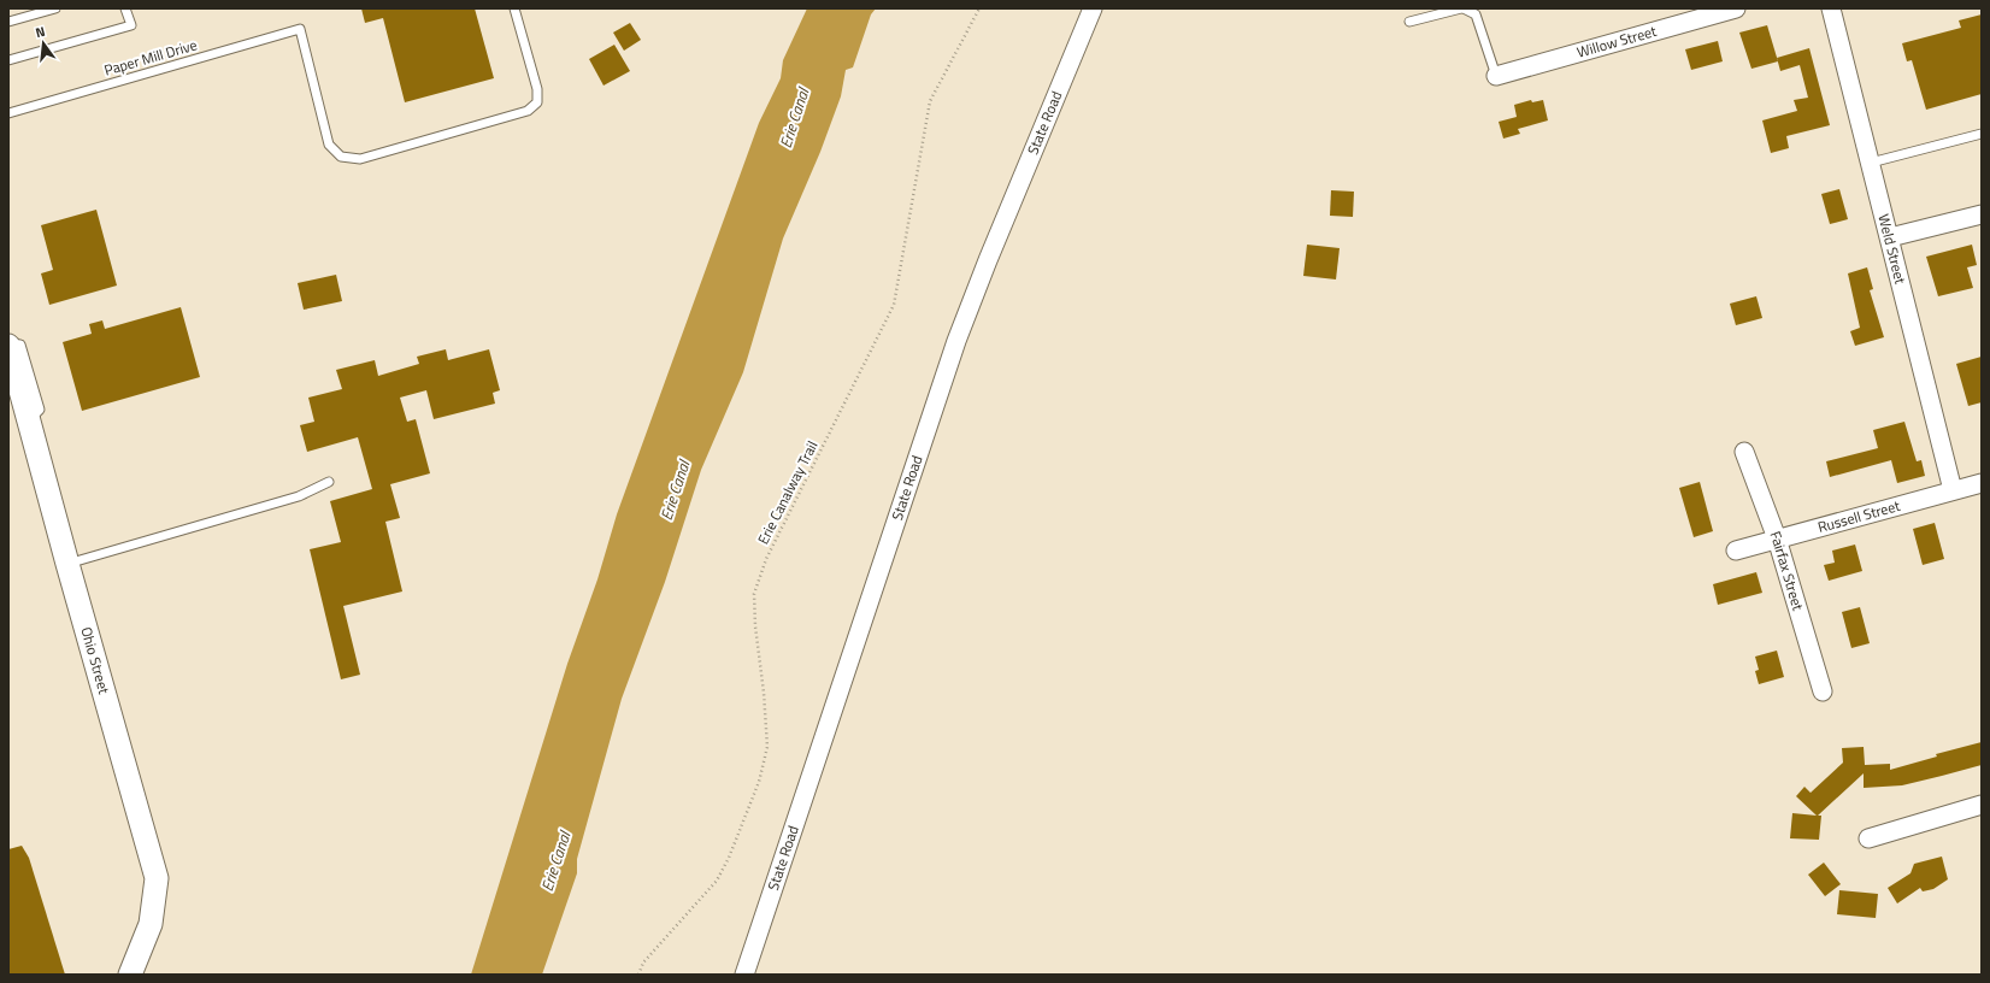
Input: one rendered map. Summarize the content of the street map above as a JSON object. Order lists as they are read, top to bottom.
{
  "streets": {
    "street": [
      "Willow Street",
      "State Road",
      "Weld Street",
      "Russell Street",
      "Fairfax Street",
      "Ohio Street"
    ],
    "lane": ["Paper Mill Drive"],
    "path": ["Erie Canalway Trail"]
  },
  "crossings": [
    ["Weld Street", "Russell Street"],
    ["Russell Street", "Fairfax Street"]
  ],
  "water": ["Erie Canal"],
  "north": "top"
}
